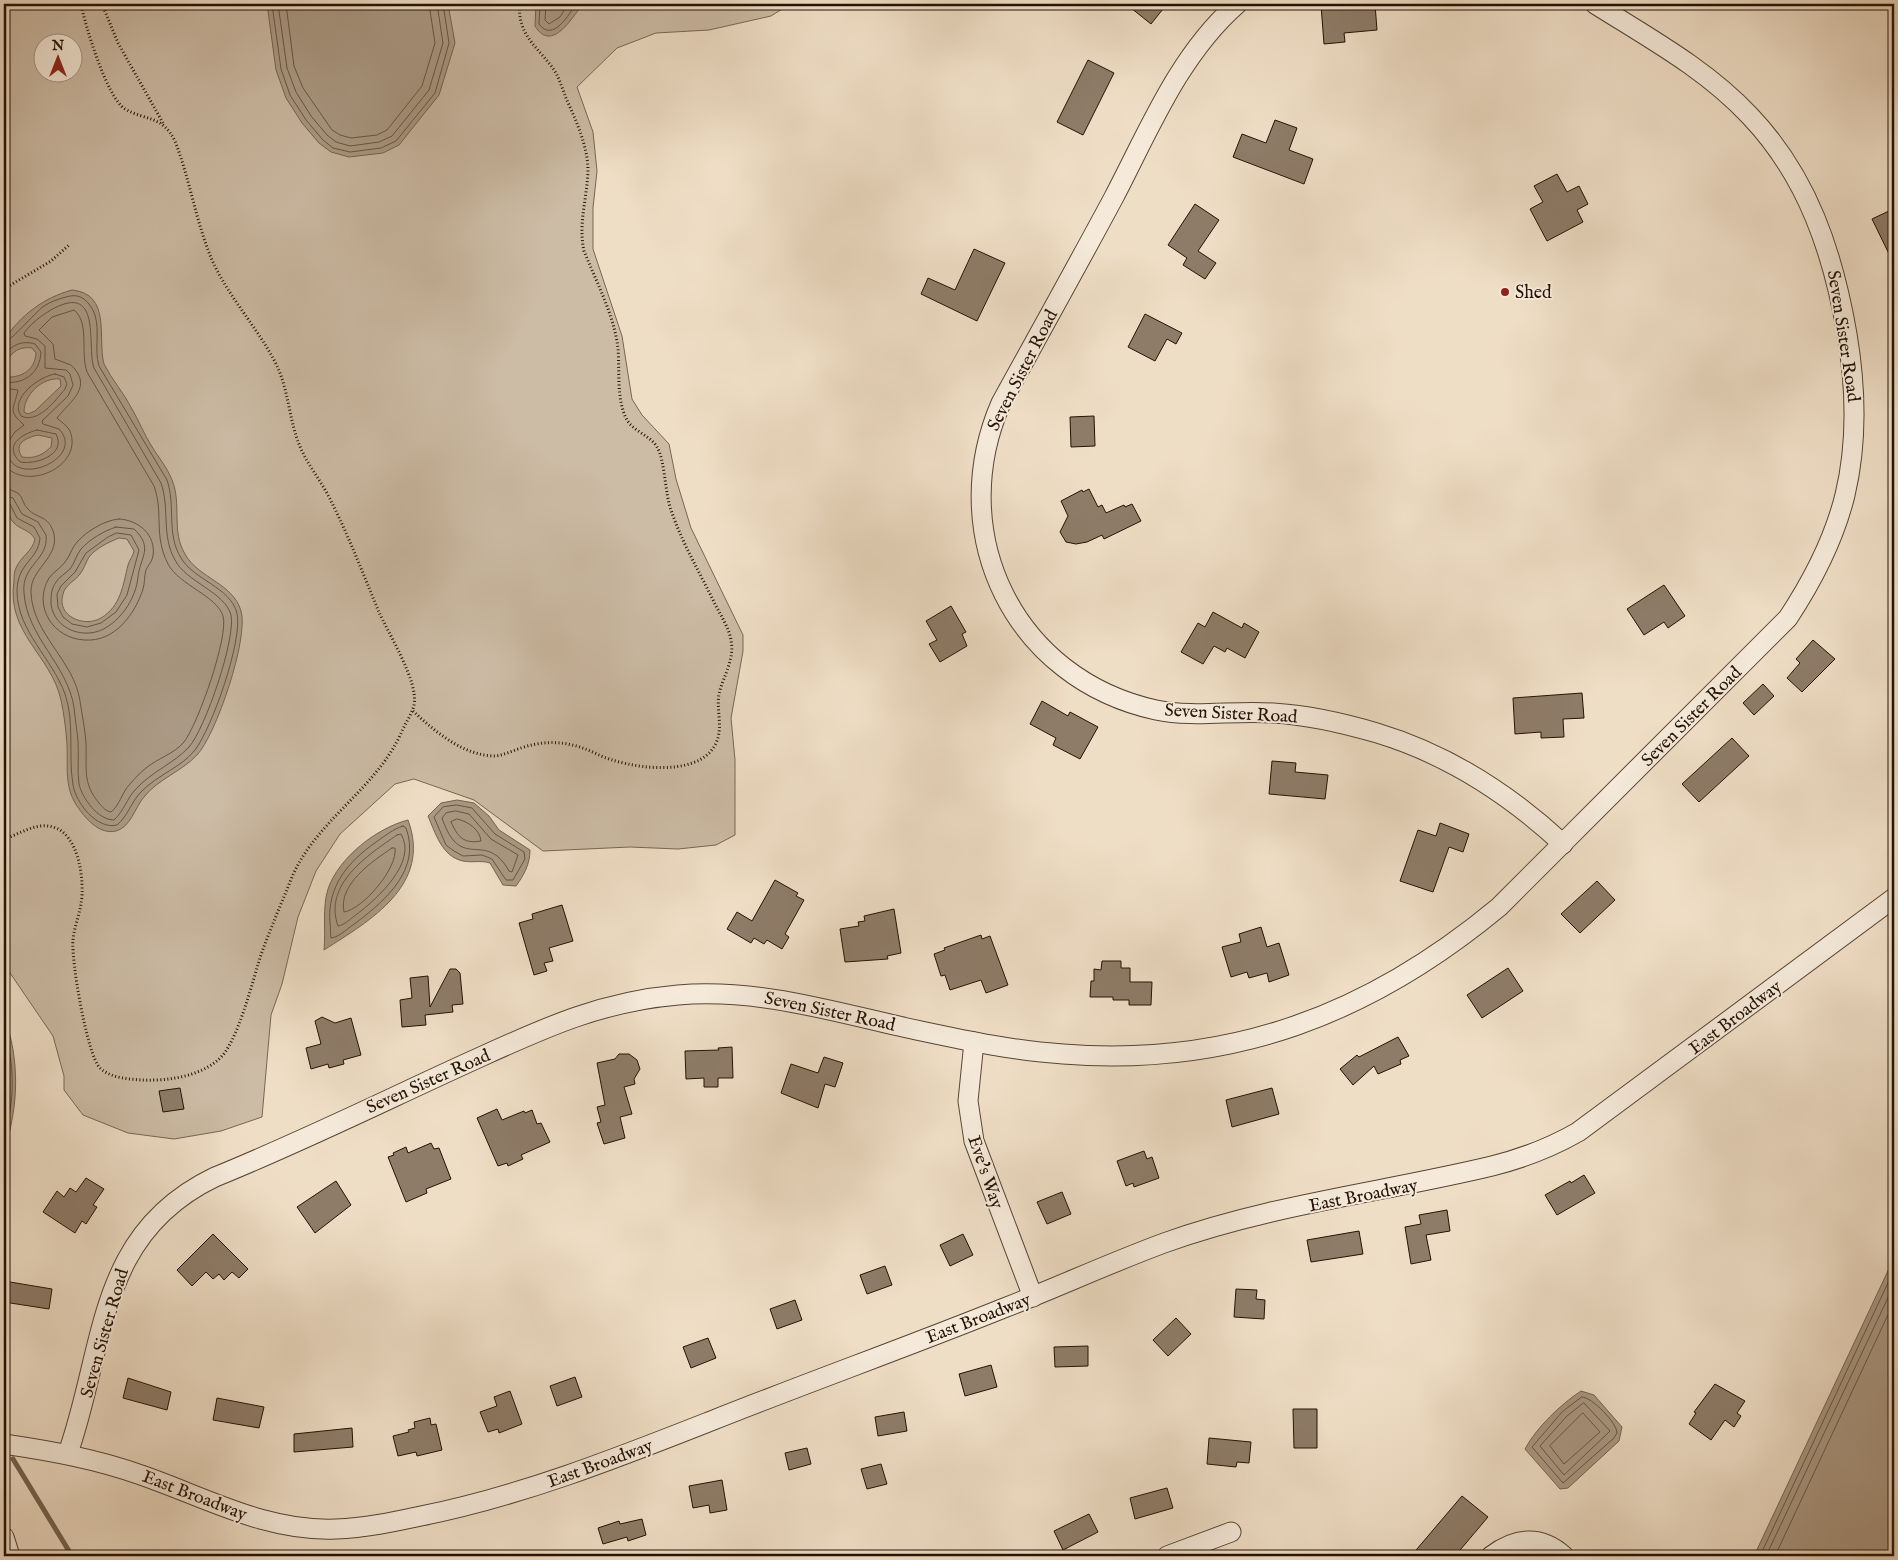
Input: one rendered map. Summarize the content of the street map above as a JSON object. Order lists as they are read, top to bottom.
{
  "streets": {
    "street": ["Seven Sister Road", "East Broadway", "Eve's Way"]
  },
  "crossings": [
    ["Seven Sister Road", "East Broadway"],
    ["Seven Sister Road", "Eve's Way"],
    ["East Broadway", "Eve's Way"]
  ],
  "places": ["Shed"],
  "north": "top"
}
